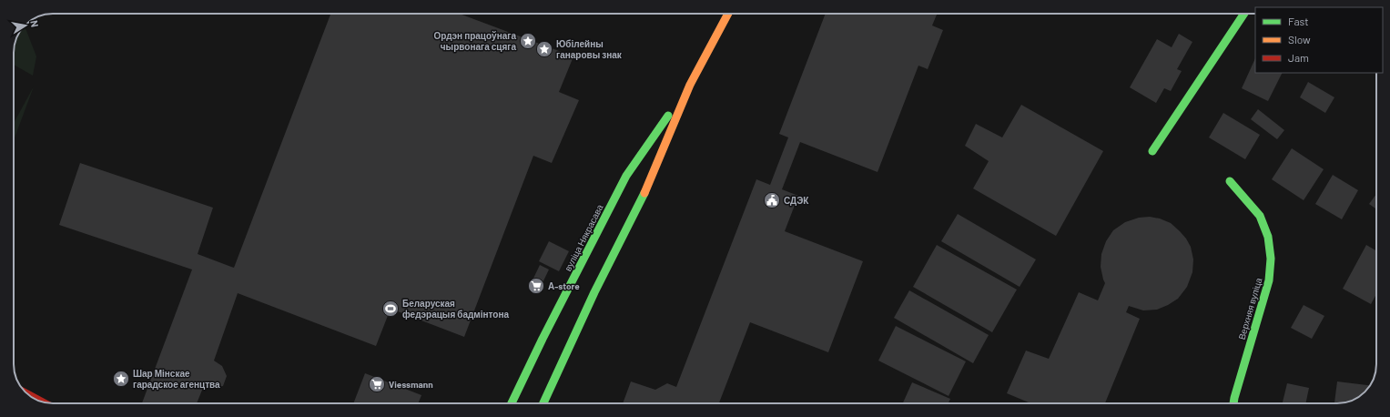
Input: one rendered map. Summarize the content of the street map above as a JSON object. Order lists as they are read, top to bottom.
{
  "streets": {
    "main road": ["вуліца Някрасава", "Верхняя вуліца"]
  },
  "places": {
    "place": ["Ордэн працоўнага чырвонага сцяга", "Юбілейны ганаровы знак", "Шар Мінскае гарадское агенцтва"],
    "public building": ["СДЭК"],
    "supermarket": ["А-store", "Viessmann"],
    "sports": ["Беларуская федэрацыя бадмінтона"]
  },
  "legend": ["Fast", "Slow", "Jam"],
  "north": "right"
}
